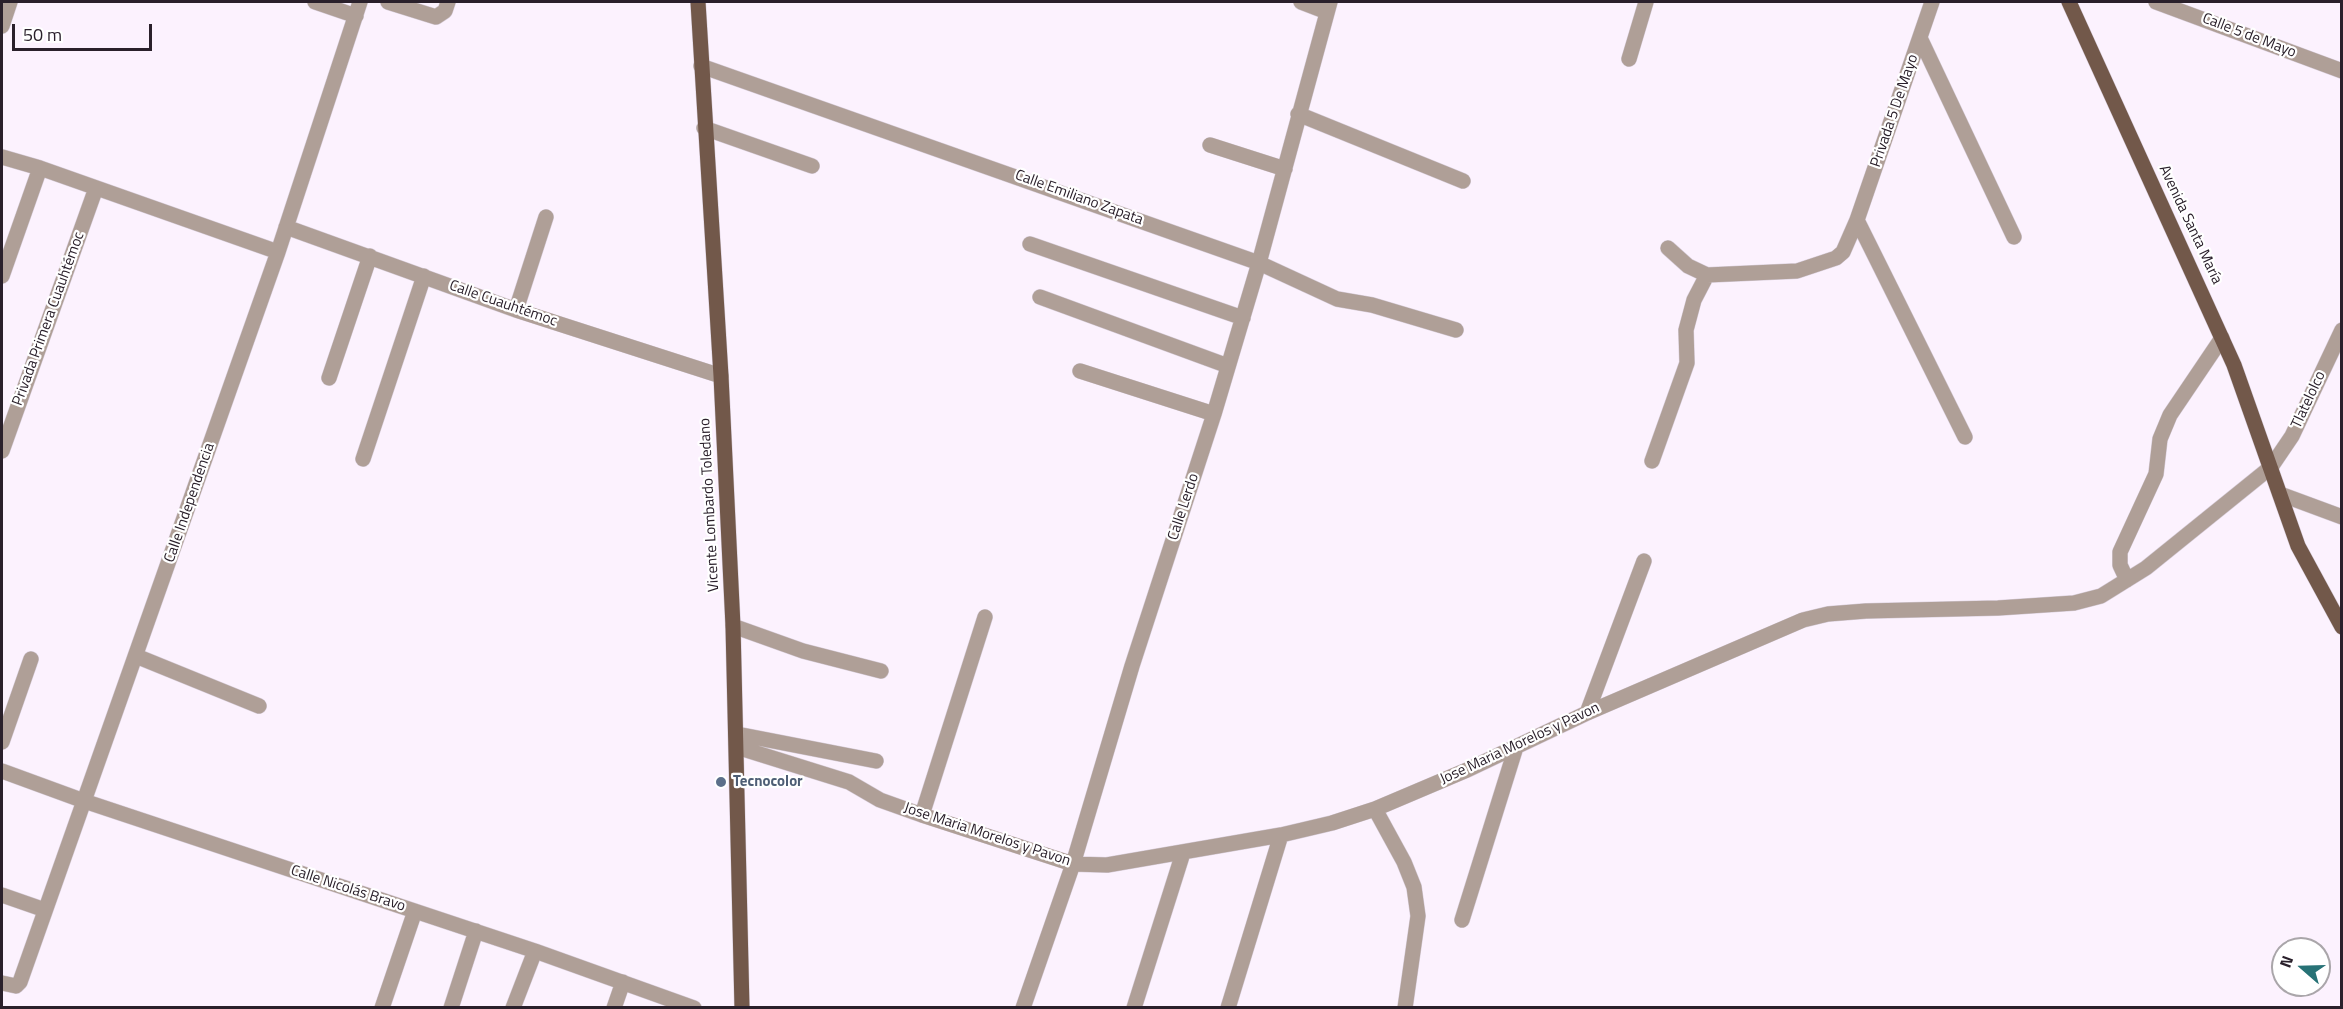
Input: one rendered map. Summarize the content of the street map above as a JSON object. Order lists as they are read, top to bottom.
{
  "streets": {
    "main road": ["Avenida Santa María", "Vicente Lombardo Toledano"],
    "street": [
      "Calle 5 de Mayo",
      "Privada 5 De Mayo",
      "Calle Emiliano Zapata",
      "Calle Cuauhtémoc",
      "Privada Primera Cuauhtémoc",
      "Tlatelolco",
      "Calle Independencia",
      "Calle Lerdo",
      "Jose Maria Morelos y Pavon",
      "Calle Nicolás Bravo"
    ]
  },
  "crossings": [
    ["Calle Emiliano Zapata", "Vicente Lombardo Toledano"],
    ["Calle Emiliano Zapata", "Calle Lerdo"],
    ["Avenida Santa María", "Tlatelolco"],
    ["Avenida Santa María", "Jose Maria Morelos y Pavon"],
    ["Calle Cuauhtémoc", "Calle Independencia"],
    ["Calle Cuauhtémoc", "Vicente Lombardo Toledano"],
    ["Tlatelolco", "Jose Maria Morelos y Pavon"],
    ["Calle Independencia", "Calle Nicolás Bravo"],
    ["Vicente Lombardo Toledano", "Jose Maria Morelos y Pavon"],
    ["Calle Lerdo", "Jose Maria Morelos y Pavon"]
  ],
  "places": ["Tecnocolor"],
  "scale_bar": "50 m",
  "north": "left"
}
